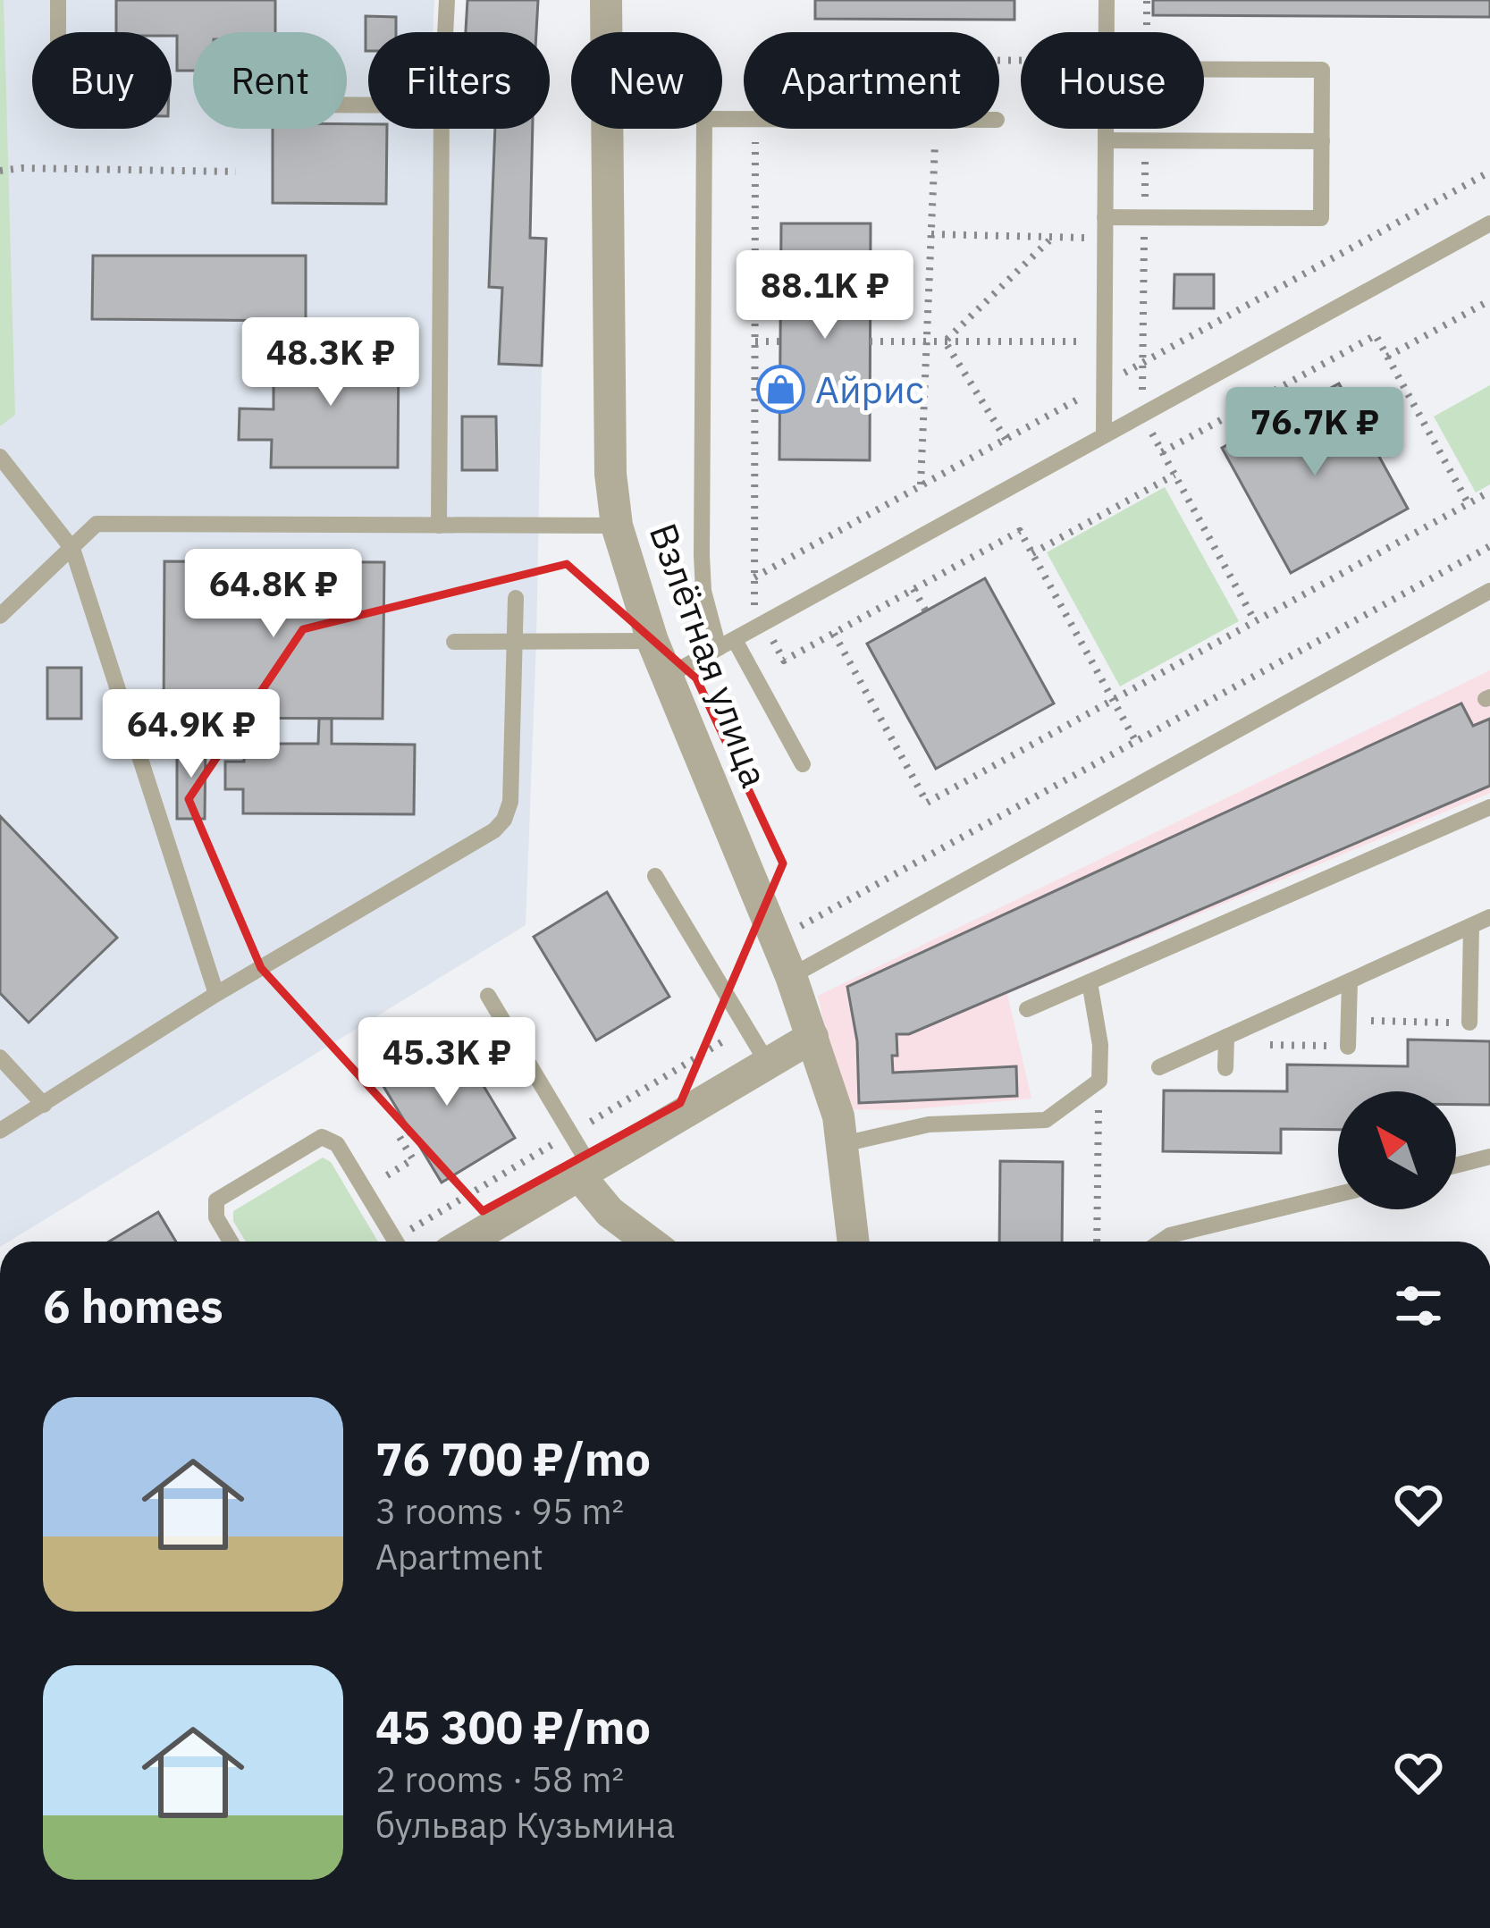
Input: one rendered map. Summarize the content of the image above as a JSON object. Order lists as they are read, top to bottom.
{
  "streets": {
    "street": ["Взлётная улица"]
  },
  "places": {
    "shop": ["Айрис"]
  },
  "north": "top left",
  "page": {
    "chip": [
      "Buy",
      "Rent",
      "Filters",
      "New",
      "Apartment",
      "House"
    ],
    "price": [
      "88.1K ₽",
      "48.3K ₽",
      "76.7K ₽",
      "64.8K ₽",
      "64.9K ₽",
      "45.3K ₽"
    ],
    "heading": "6 homes",
    "list": [
      {
        "name": "76 700 ₽/mo",
        "note": "3 rooms · 95 m² · Apartment"
      },
      {
        "name": "45 300 ₽/mo",
        "note": "2 rooms · 58 m² · бульвар Кузьмина"
      }
    ]
  }
}
